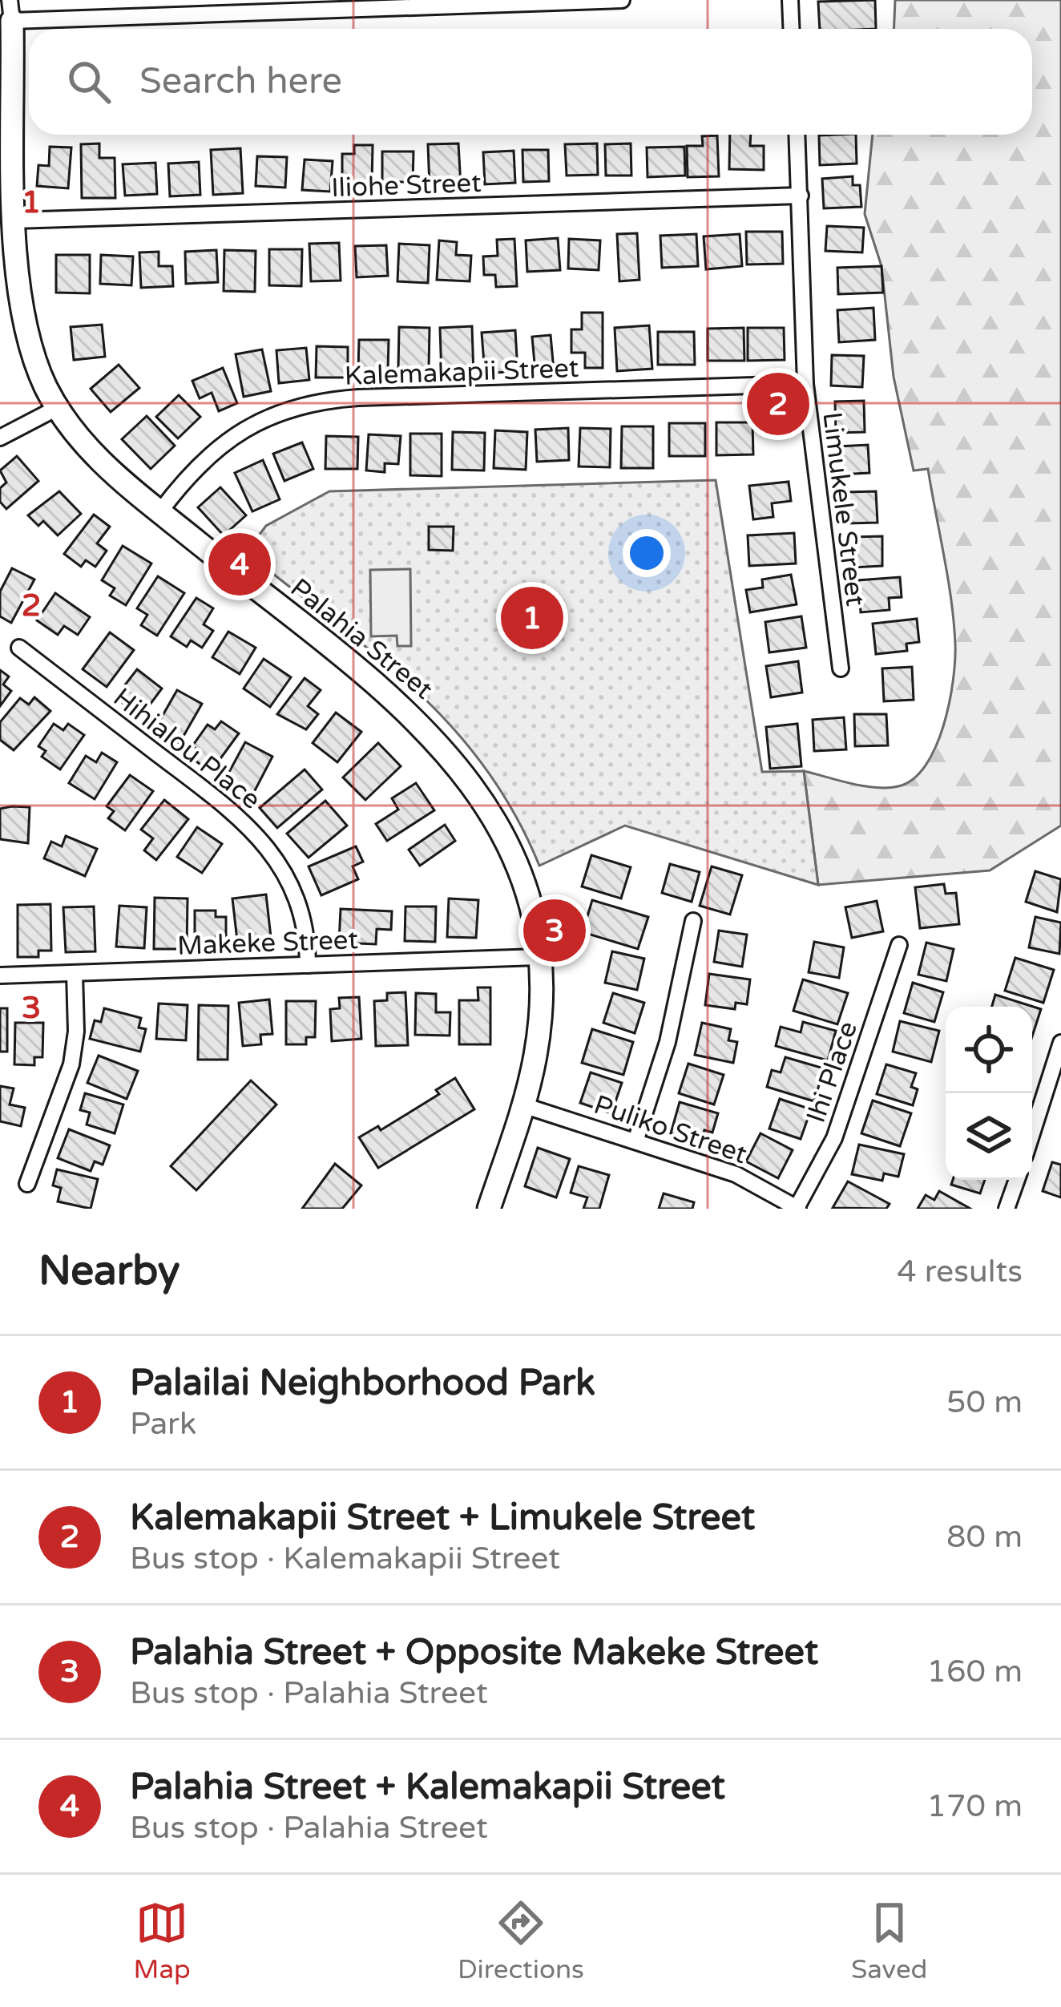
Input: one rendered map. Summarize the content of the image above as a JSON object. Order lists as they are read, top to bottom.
{
  "streets": {
    "street": [
      "Iliohe Street",
      "Kalemakapii Street",
      "Limukele Street",
      "Palahia Street",
      "Hihialou Place",
      "Makeke Street",
      "Ihi Place",
      "Puliko Street"
    ]
  },
  "crossings": [
    ["Iliohe Street", "Limukele Street"],
    ["Iliohe Street", "Palahia Street"],
    ["Kalemakapii Street", "Limukele Street"],
    ["Kalemakapii Street", "Palahia Street"],
    ["Palahia Street", "Makeke Street"],
    ["Palahia Street", "Puliko Street"],
    ["Hihialou Place", "Makeke Street"],
    ["Ihi Place", "Puliko Street"]
  ],
  "page": {
    "search": "Search here",
    "pins": [
      "2",
      "4",
      "1",
      "3"
    ],
    "heading": ["Nearby", "4 results"],
    "list": [
      {
        "mark": "1",
        "name": "Palailai Neighborhood Park",
        "note": "Park",
        "value": "50 m"
      },
      {
        "mark": "2",
        "name": "Kalemakapii Street + Limukele Street",
        "note": "Bus stop · Kalemakapii Street",
        "value": "80 m"
      },
      {
        "mark": "3",
        "name": "Palahia Street + Opposite Makeke Street",
        "note": "Bus stop · Palahia Street",
        "value": "160 m"
      },
      {
        "mark": "4",
        "name": "Palahia Street + Kalemakapii Street",
        "note": "Bus stop · Palahia Street",
        "value": "170 m"
      }
    ],
    "nav": ["Map", "Directions", "Saved"]
  },
  "grid": {
    "rows": ["1", "2", "3"]
  }
}
